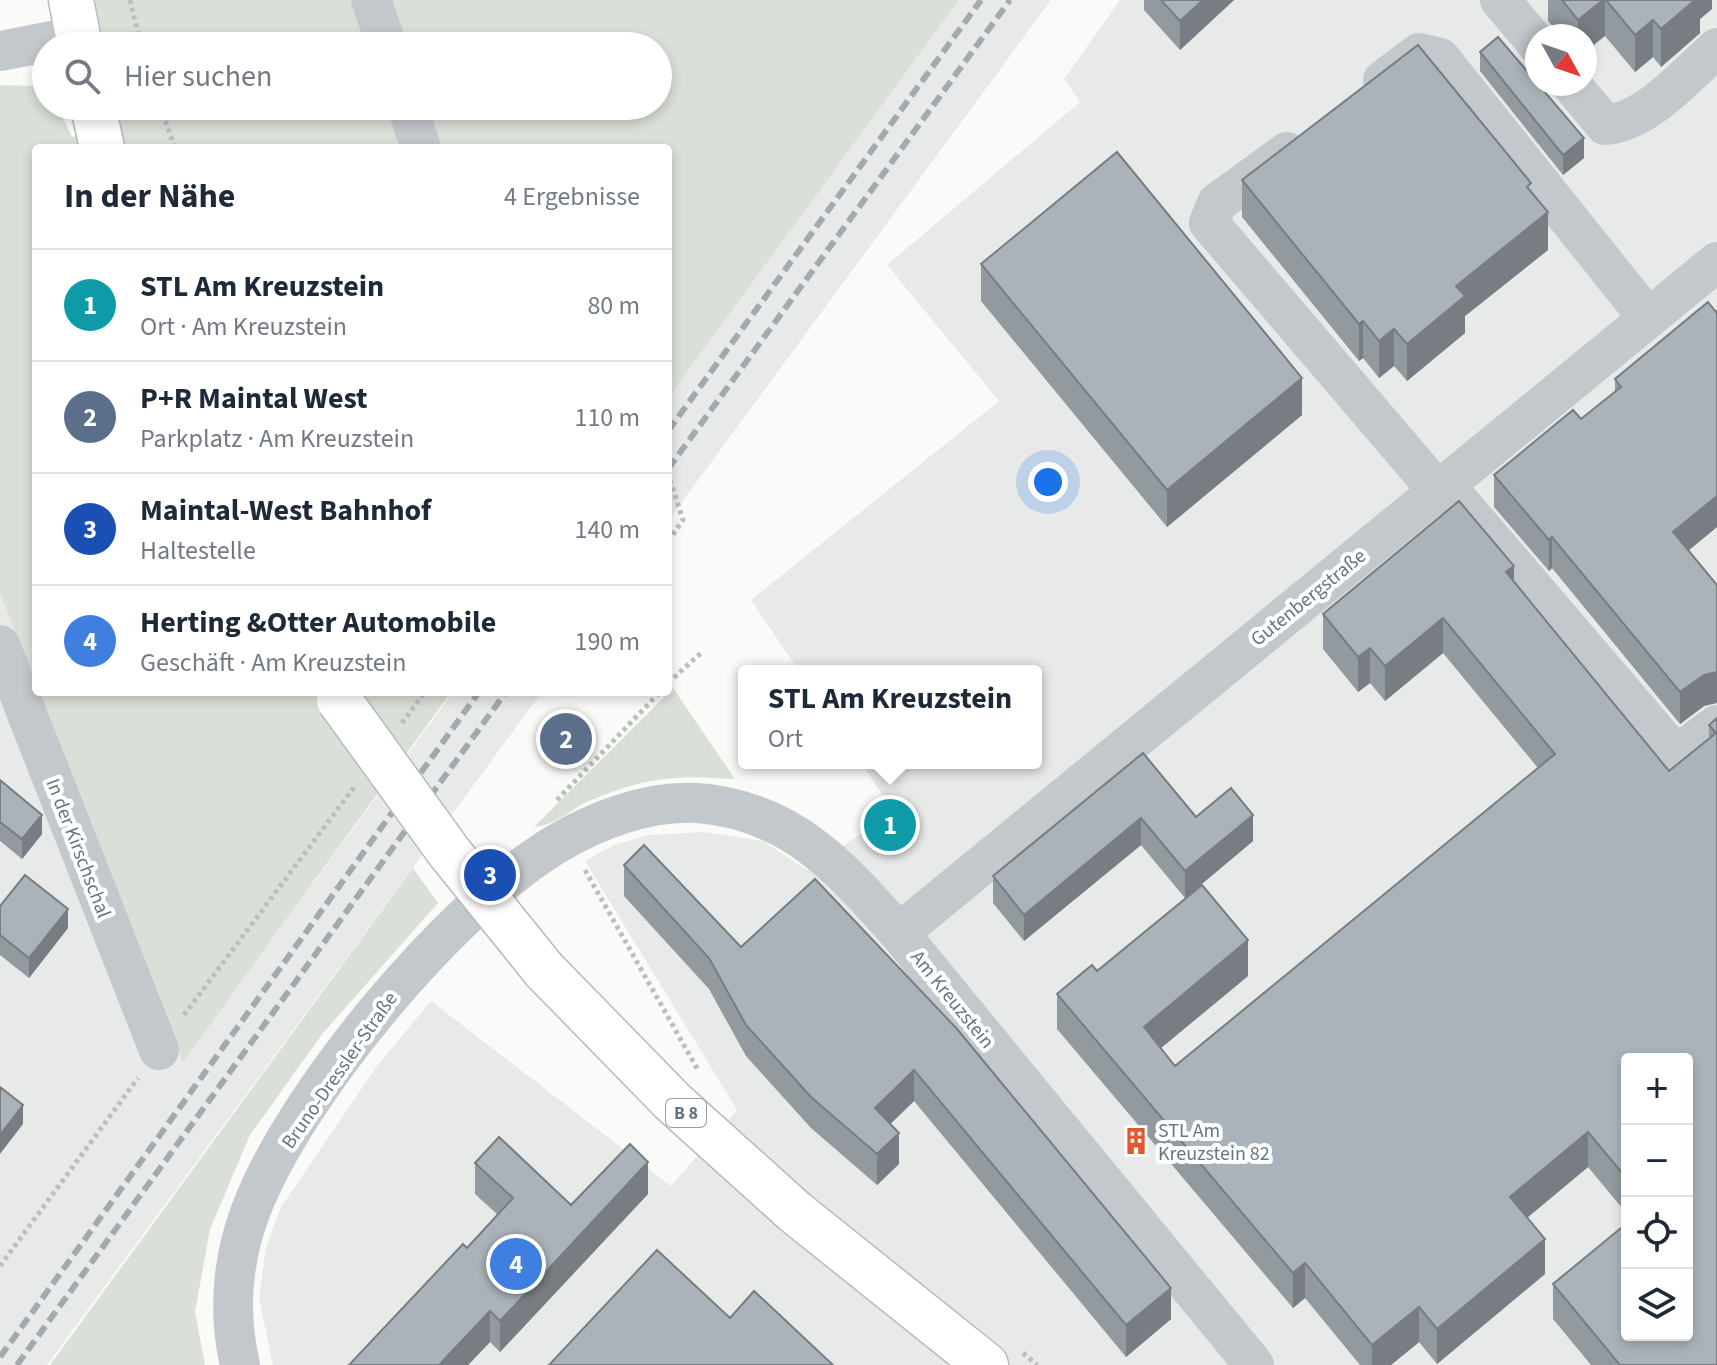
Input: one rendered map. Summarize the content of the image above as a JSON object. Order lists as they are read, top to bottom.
{
  "streets": {
    "main road": ["B 8"],
    "street": [
      "Gutenbergstraße",
      "In der Kirschschal",
      "Am Kreuzstein",
      "Bruno-Dressler-Straße"
    ]
  },
  "crossings": [
    ["Gutenbergstraße", "Am Kreuzstein"],
    ["Am Kreuzstein", "Bruno-Dressler-Straße"]
  ],
  "places": {
    "building": ["STL Am Kreuzstein 82"]
  },
  "north": "bottom right",
  "page": {
    "search": "Hier suchen",
    "heading": ["In der Nähe", "4 Ergebnisse"],
    "list": [
      {
        "mark": "1",
        "name": "STL Am Kreuzstein",
        "note": "Ort · Am Kreuzstein",
        "value": "80 m"
      },
      {
        "mark": "2",
        "name": "P+R Maintal West",
        "note": "Parkplatz · Am Kreuzstein",
        "value": "110 m"
      },
      {
        "mark": "3",
        "name": "Maintal-West Bahnhof",
        "note": "Haltestelle",
        "value": "140 m"
      },
      {
        "mark": "4",
        "name": "Herting &Otter Automobile",
        "note": "Geschäft · Am Kreuzstein",
        "value": "190 m"
      }
    ],
    "popup": ["STL Am Kreuzstein", "Ort"],
    "pins": [
      "2",
      "1",
      "3",
      "4"
    ],
    "map_buttons": ["+", "−"]
  }
}
